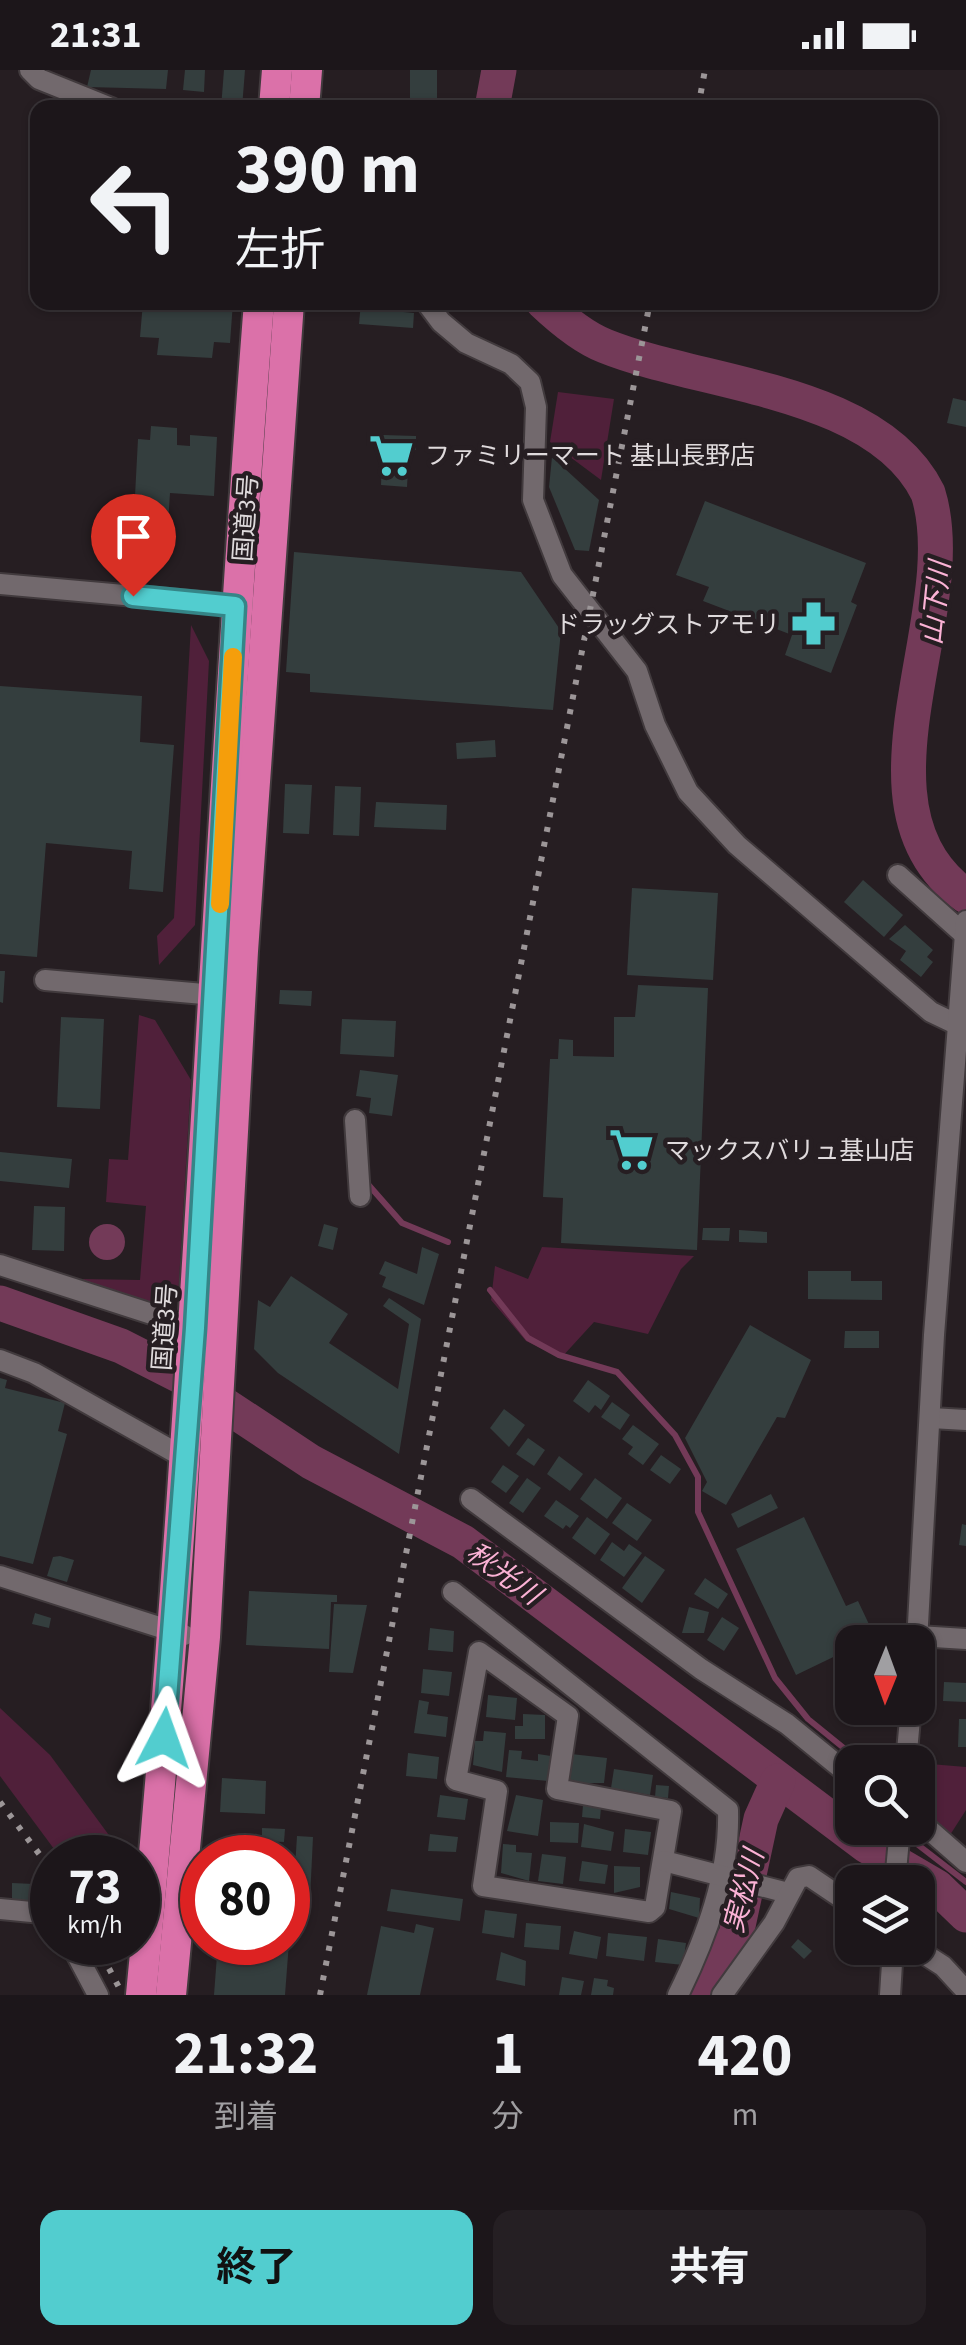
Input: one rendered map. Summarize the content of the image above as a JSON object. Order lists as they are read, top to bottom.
{
  "streets": {
    "highway": ["国道3号"]
  },
  "water": ["山下川", "秋光川", "実松川"],
  "places": {
    "supermarket": ["ファミリーマート 基山長野店", "マックスバリュ基山店"],
    "pharmacy": ["ドラッグストアモリ"]
  },
  "north": "bottom",
  "page": {
    "status": "21:31",
    "turn": ["390 m", "左折"],
    "speed": "73 km/h",
    "limit": "80",
    "eta": [
      "21:32",
      "到着",
      "1",
      "分",
      "420",
      "m"
    ],
    "buttons": ["終了", "共有"]
  }
}
